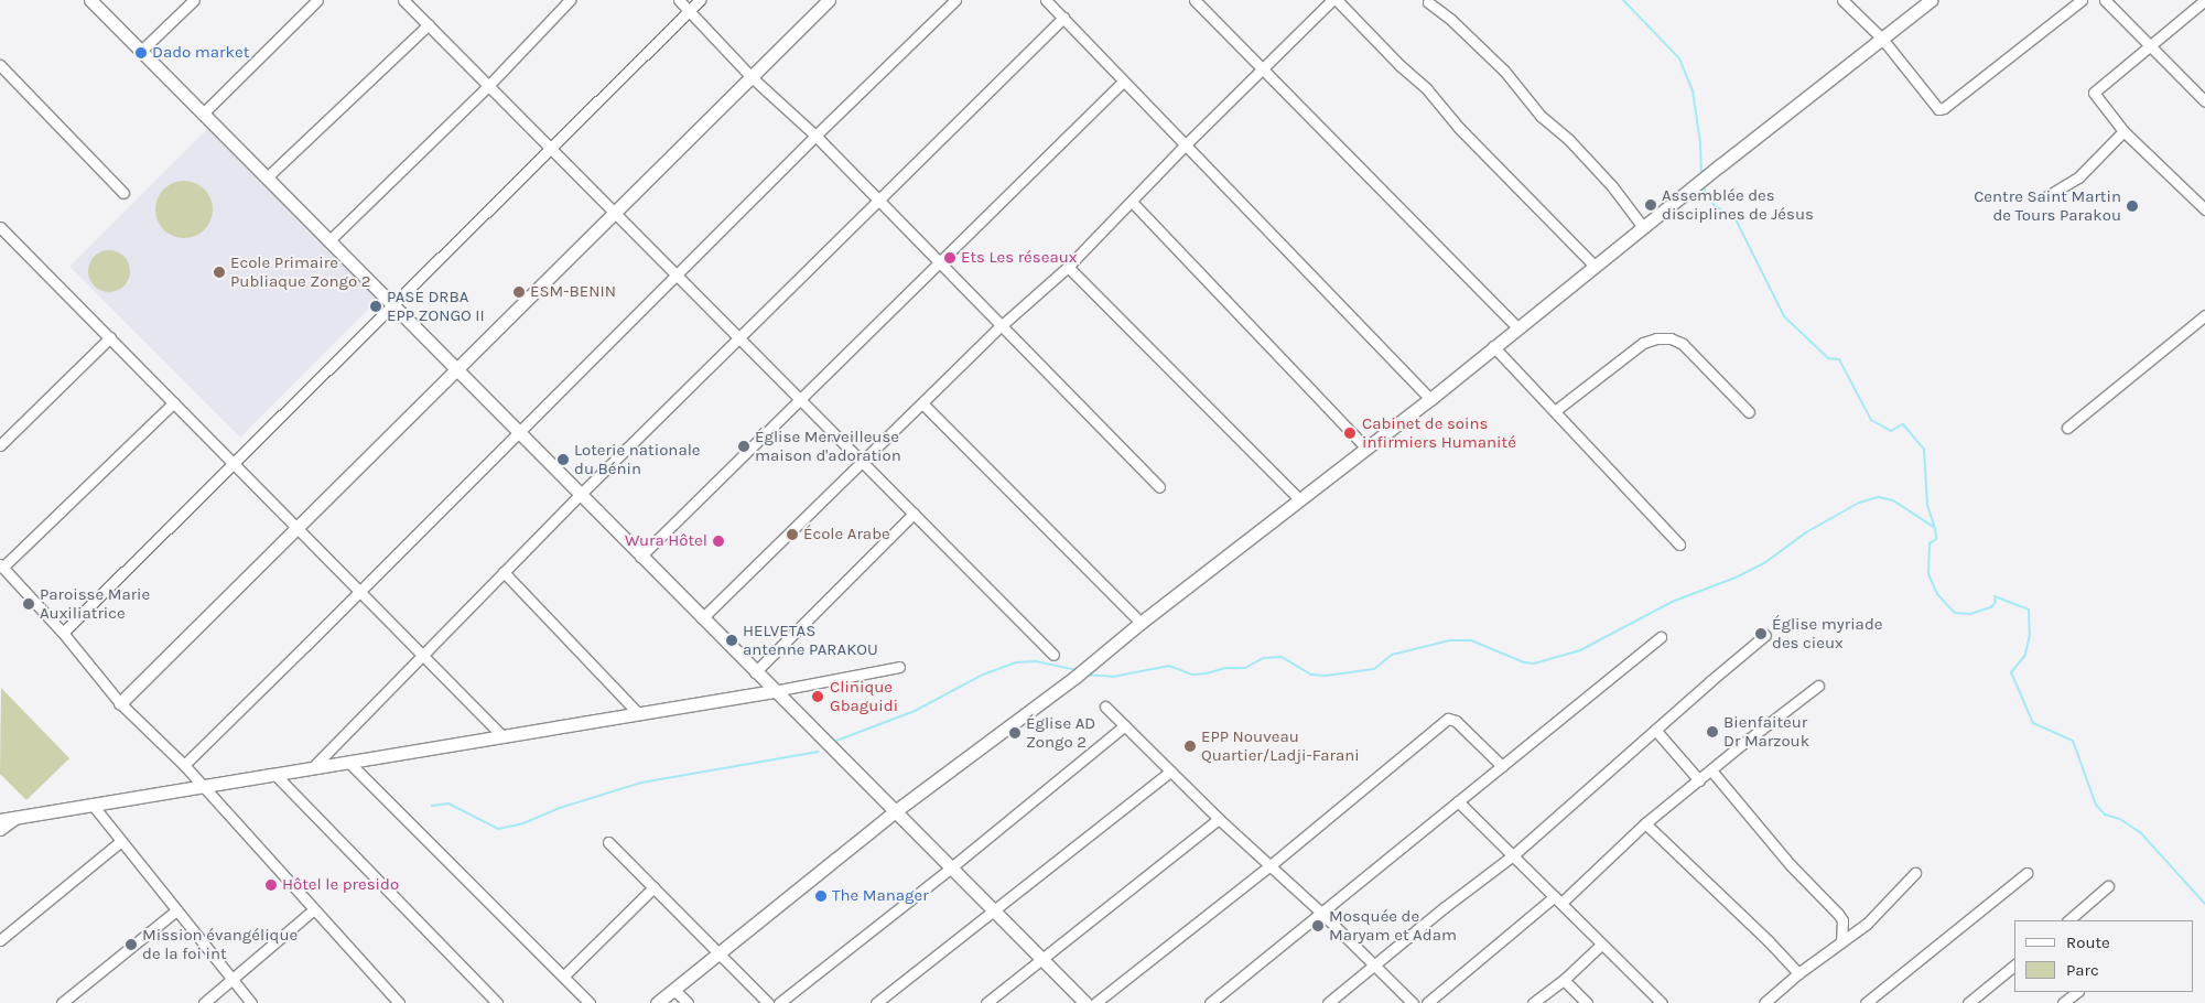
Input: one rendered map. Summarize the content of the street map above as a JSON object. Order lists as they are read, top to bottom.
{
  "places": [
    "Dado market",
    "Assemblée des disciplines de Jésus",
    "Centre Saint Martin de Tours Parakou",
    "Ets Les réseaux",
    "Ecole Primaire Publiaque Zongo 2",
    "ESM-BENIN",
    "PASE DRBA EPP ZONGO II",
    "Cabinet de soins infirmiers Humanité",
    "Église Merveilleuse maison d'adoration",
    "Loterie nationale du Bénin",
    "École Arabe",
    "Wura Hôtel",
    "Paroisse Marie Auxiliatrice",
    "Église myriade des cieux",
    "HELVETAS antenne PARAKOU",
    "Clinique Gbaguidi",
    "Bienfaiteur Dr Marzouk",
    "Église AD Zongo 2",
    "EPP Nouveau Quartier/Ladji-Farani",
    "Hôtel le presido",
    "The Manager",
    "Mosquée de Maryam et Adam",
    "Mission évangélique de la foi int"
  ],
  "legend": ["Route", "Parc"]
}
